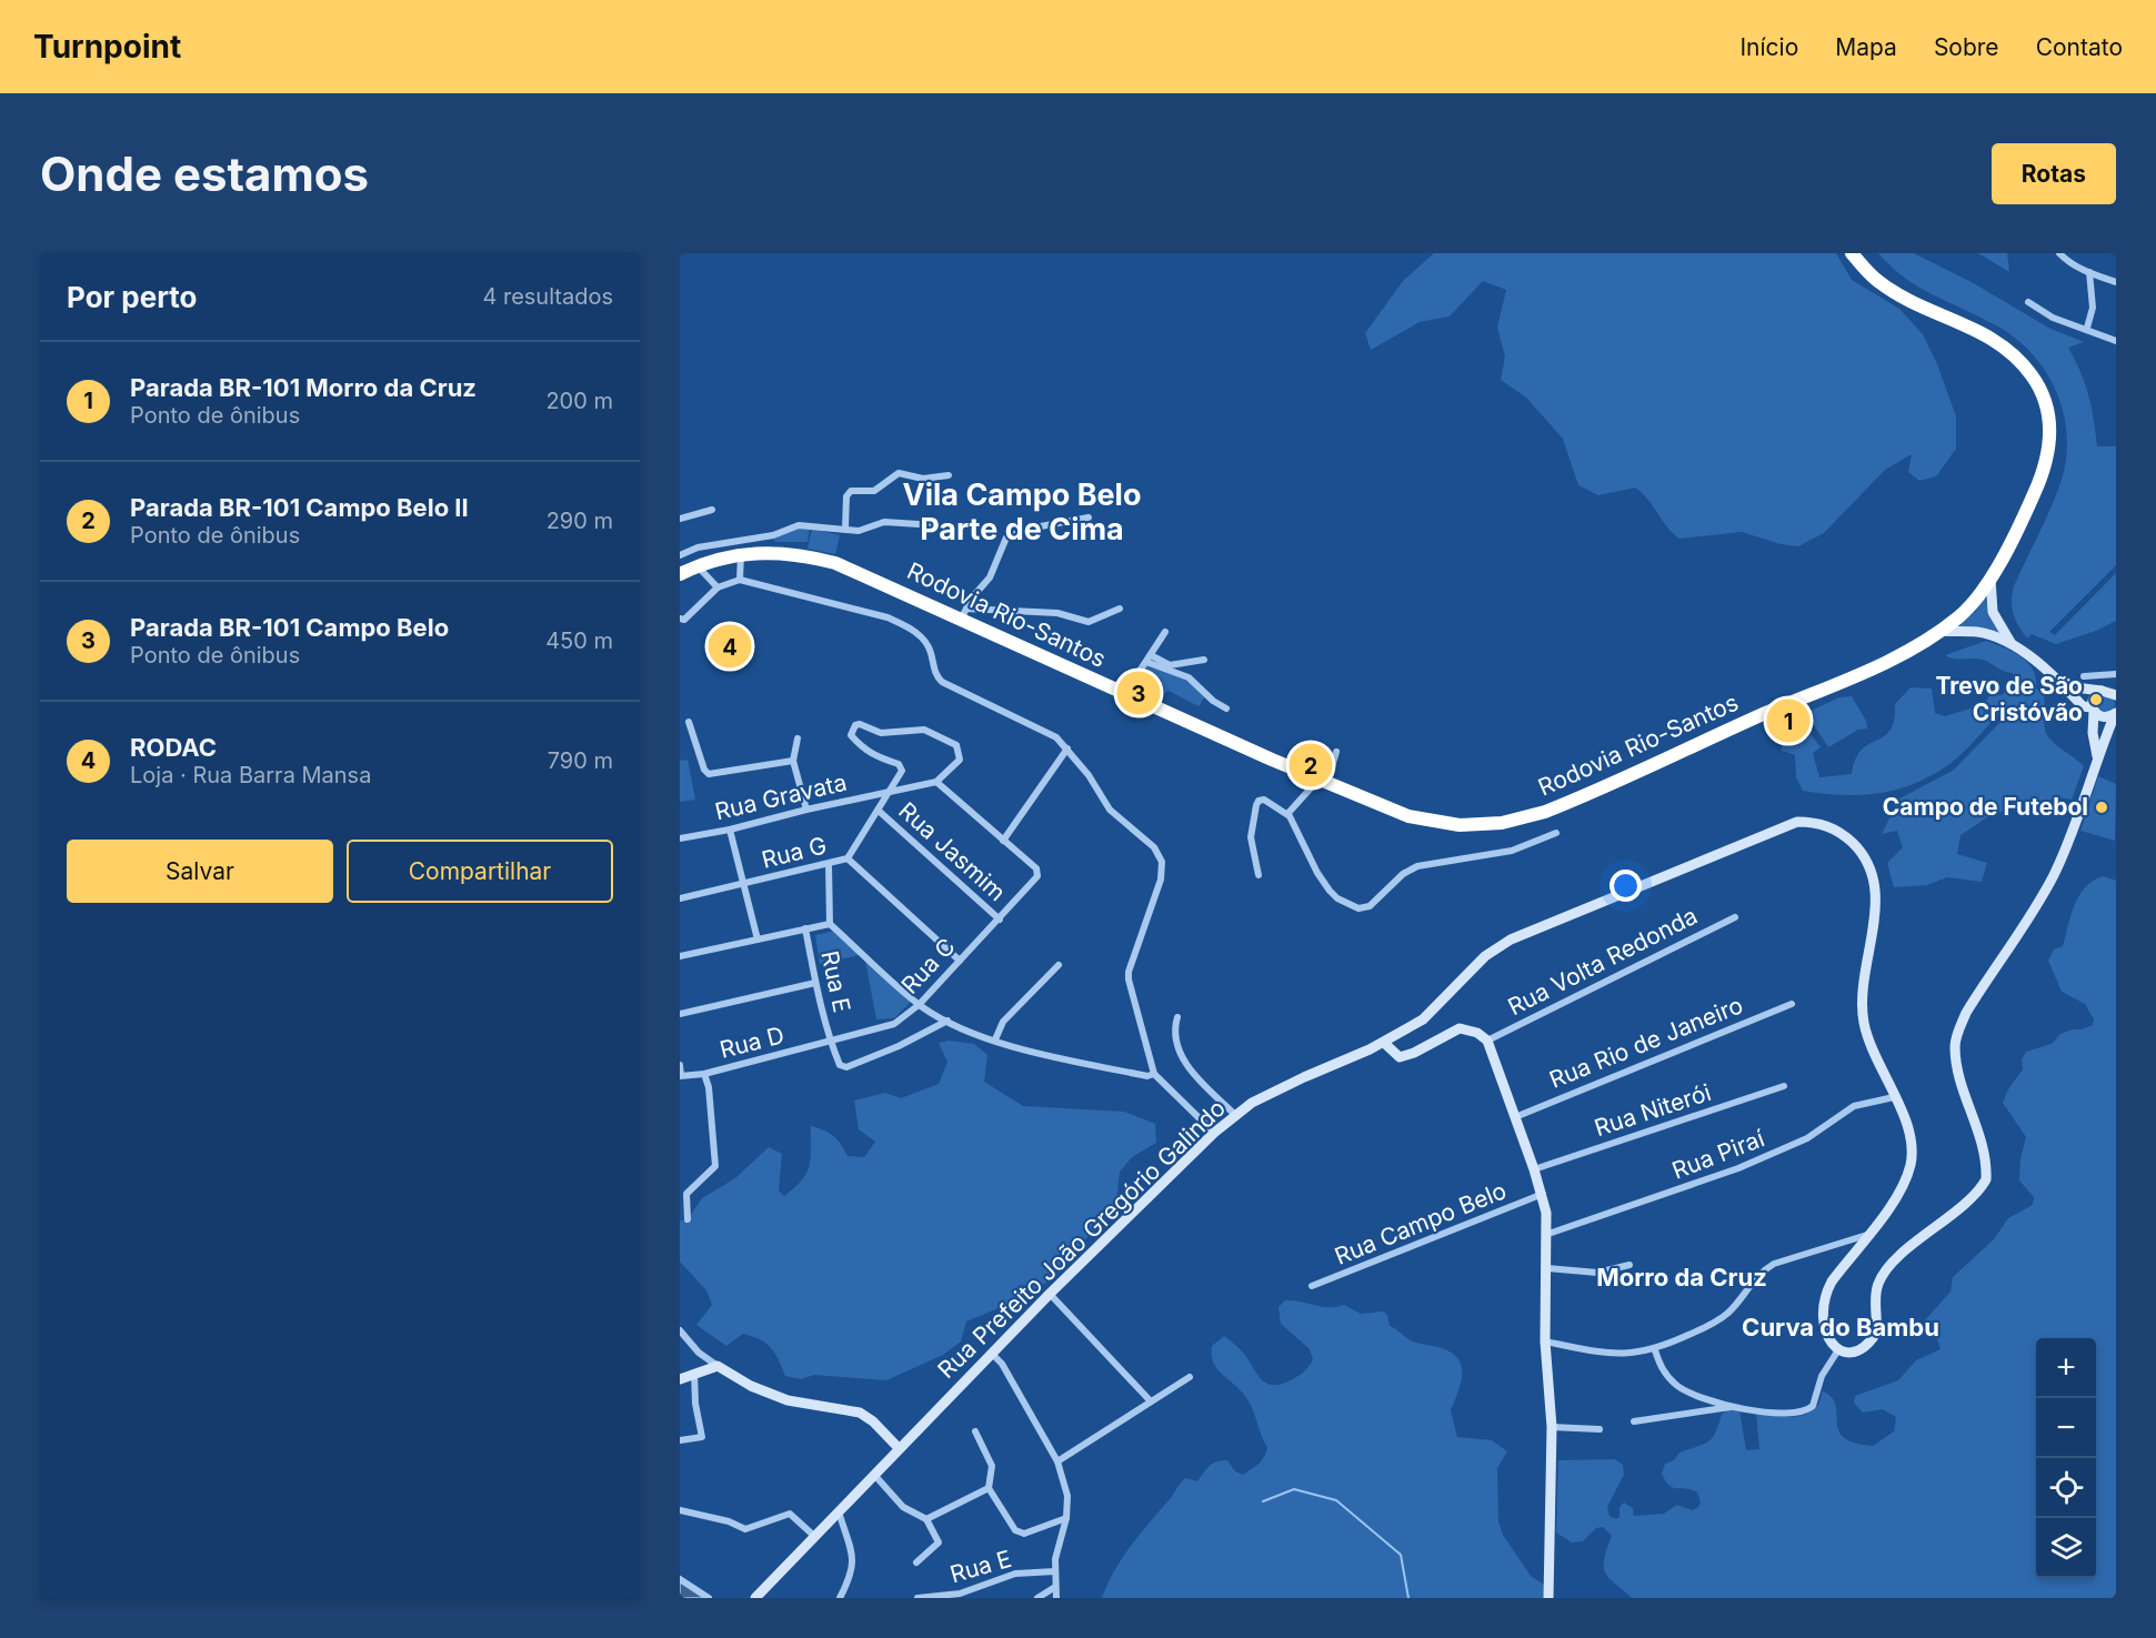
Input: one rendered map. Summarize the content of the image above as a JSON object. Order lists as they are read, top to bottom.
{
  "streets": {
    "highway": ["Rodovia Rio-Santos"],
    "main road": ["Rua Prefeito João Gregório Galindo"],
    "street": [
      "Rua Gravata",
      "Rua Jasmim",
      "Rua G",
      "Rua Volta Redonda",
      "Rua C",
      "Rua E",
      "Rua D",
      "Rua Rio de Janeiro",
      "Rua Niterói",
      "Rua Piraí",
      "Rua Campo Belo"
    ]
  },
  "crossings": [
    ["Rua Jasmim", "Rua C"],
    ["Rua G", "Rua C"],
    ["Rua C", "Rua E"],
    ["Rua C", "Rua D"],
    ["Rua E", "Rua D"],
    ["Rua Piraí", "Rua Prefeito João Gregório Galindo"]
  ],
  "districts": ["Vila Campo Belo Parte de Cima", "Morro da Cruz", "Curva do Bambu"],
  "places": ["Trevo de São Cristóvão", "Campo de Futebol"],
  "page": {
    "header": "Turnpoint",
    "nav": [
      "Início",
      "Mapa",
      "Sobre",
      "Contato"
    ],
    "buttons": [
      "Rotas",
      ["Salvar", "Compartilhar"]
    ],
    "title": "Onde estamos",
    "heading": ["Por perto", "4 resultados"],
    "list": [
      {
        "mark": "1",
        "name": "Parada BR-101 Morro da Cruz",
        "note": "Ponto de ônibus",
        "value": "200 m"
      },
      {
        "mark": "2",
        "name": "Parada BR-101 Campo Belo II",
        "note": "Ponto de ônibus",
        "value": "290 m"
      },
      {
        "mark": "3",
        "name": "Parada BR-101 Campo Belo",
        "note": "Ponto de ônibus",
        "value": "450 m"
      },
      {
        "mark": "4",
        "name": "RODAC",
        "note": "Loja · Rua Barra Mansa",
        "value": "790 m"
      }
    ],
    "pins": [
      "4",
      "3",
      "1",
      "2"
    ],
    "map_buttons": ["+", "−"]
  }
}
